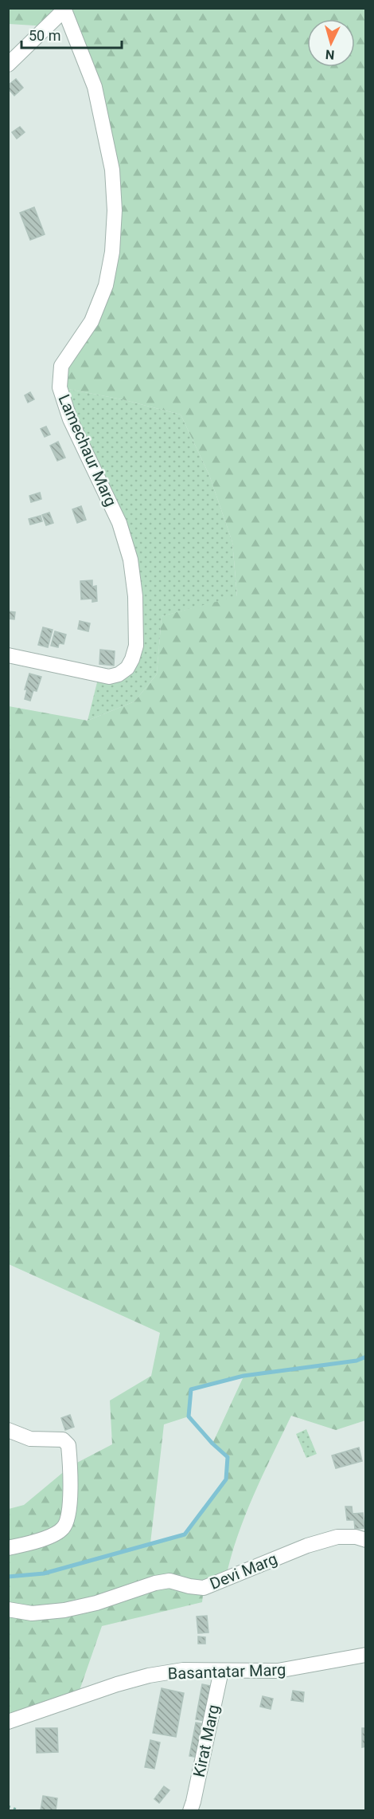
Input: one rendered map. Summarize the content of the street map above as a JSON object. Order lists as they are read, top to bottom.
{
  "streets": {
    "street": [
      "Lamechaur Marg",
      "Devi Marg",
      "Basantatar Marg",
      "Kirat Marg"
    ]
  },
  "crossings": [
    ["Basantatar Marg", "Kirat Marg"]
  ],
  "scale_bar": "50 m",
  "north": "bottom"
}
